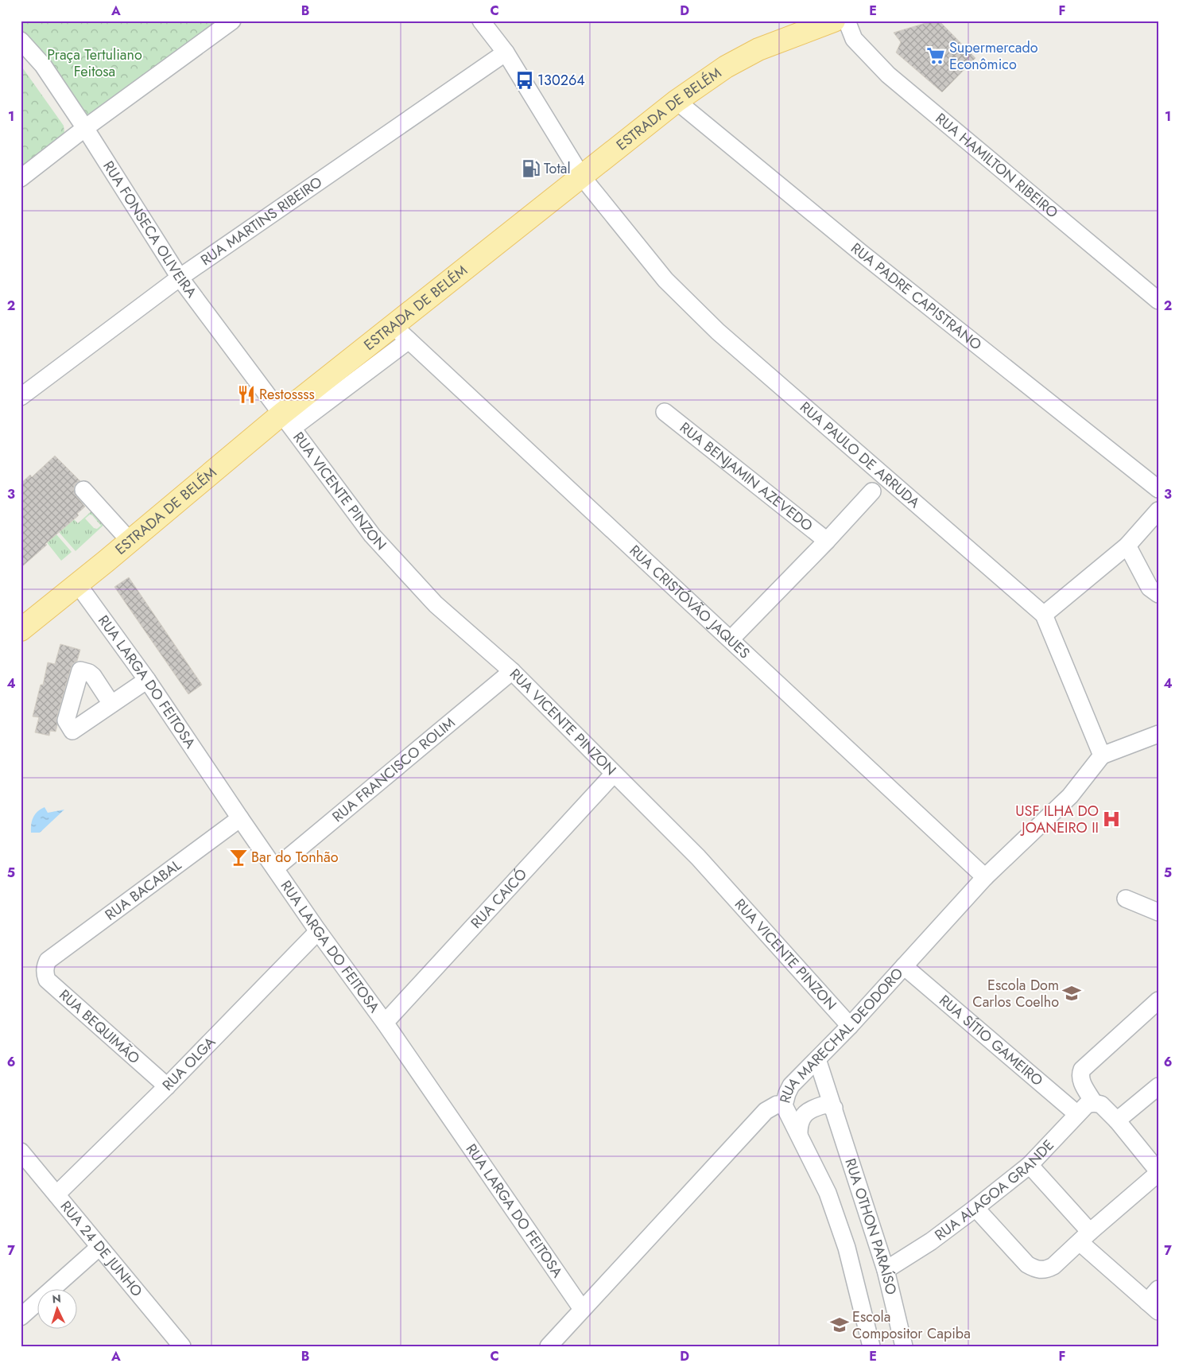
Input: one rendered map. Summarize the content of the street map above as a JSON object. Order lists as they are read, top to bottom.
{
  "streets": {
    "main road": ["ESTRADA DE BELÉM"],
    "street": [
      "RUA HAMILTON RIBEIRO",
      "RUA MARTINS RIBEIRO",
      "RUA FONSECA OLIVEIRA",
      "RUA PADRE CAPISTRANO",
      "RUA PAULO DE ARRUDA",
      "RUA BENJAMIN AZEVEDO",
      "RUA VICENTE PINZON",
      "RUA CRISTÓVÃO JAQUES",
      "RUA LARGA DO FEITOSA",
      "RUA FRANCISCO ROLIM",
      "RUA BACABAL",
      "RUA CAICÓ",
      "RUA BEQUIMÃO",
      "RUA MARECHAL DEODORO",
      "RUA SÍTIO GAMEIRO",
      "RUA OLGA",
      "RUA ALAGOA GRANDE",
      "RUA OTHON PARAÍSO",
      "RUA 24 DE JUNHO"
    ]
  },
  "crossings": [
    ["ESTRADA DE BELÉM", "RUA FONSECA OLIVEIRA"],
    ["ESTRADA DE BELÉM", "RUA PADRE CAPISTRANO"],
    ["ESTRADA DE BELÉM", "RUA PAULO DE ARRUDA"],
    ["ESTRADA DE BELÉM", "RUA VICENTE PINZON"],
    ["ESTRADA DE BELÉM", "RUA CRISTÓVÃO JAQUES"],
    ["ESTRADA DE BELÉM", "RUA LARGA DO FEITOSA"],
    ["RUA MARTINS RIBEIRO", "RUA FONSECA OLIVEIRA"],
    ["RUA MARTINS RIBEIRO", "RUA PAULO DE ARRUDA"],
    ["RUA FONSECA OLIVEIRA", "RUA VICENTE PINZON"],
    ["RUA PAULO DE ARRUDA", "RUA MARECHAL DEODORO"],
    ["RUA VICENTE PINZON", "RUA FRANCISCO ROLIM"],
    ["RUA VICENTE PINZON", "RUA CAICÓ"],
    ["RUA VICENTE PINZON", "RUA MARECHAL DEODORO"],
    ["RUA CRISTÓVÃO JAQUES", "RUA MARECHAL DEODORO"],
    ["RUA LARGA DO FEITOSA", "RUA FRANCISCO ROLIM"],
    ["RUA LARGA DO FEITOSA", "RUA BACABAL"],
    ["RUA LARGA DO FEITOSA", "RUA CAICÓ"],
    ["RUA LARGA DO FEITOSA", "RUA MARECHAL DEODORO"],
    ["RUA LARGA DO FEITOSA", "RUA OLGA"],
    ["RUA BACABAL", "RUA BEQUIMÃO"],
    ["RUA BEQUIMÃO", "RUA OLGA"],
    ["RUA MARECHAL DEODORO", "RUA SÍTIO GAMEIRO"],
    ["RUA MARECHAL DEODORO", "RUA OTHON PARAÍSO"],
    ["RUA SÍTIO GAMEIRO", "RUA ALAGOA GRANDE"],
    ["RUA OLGA", "RUA 24 DE JUNHO"],
    ["RUA ALAGOA GRANDE", "RUA OTHON PARAÍSO"]
  ],
  "parks": ["Praça Tertuliano Feitosa"],
  "places": {
    "supermarket": ["Supermercado Econômico"],
    "bus stop": ["130264"],
    "fuel station": ["Total"],
    "restaurant": ["Restossss"],
    "hospital": ["USF ILHA DO JOANEIRO II"],
    "bar": ["Bar do Tonhão"],
    "school or university": ["Escola Dom Carlos Coelho", "Escola Compositor Capiba"]
  },
  "north": "top",
  "grid": {
    "columns": [
      "A",
      "B",
      "C",
      "D",
      "E",
      "F"
    ],
    "rows": [
      "1",
      "2",
      "3",
      "4",
      "5",
      "6",
      "7"
    ]
  }
}
